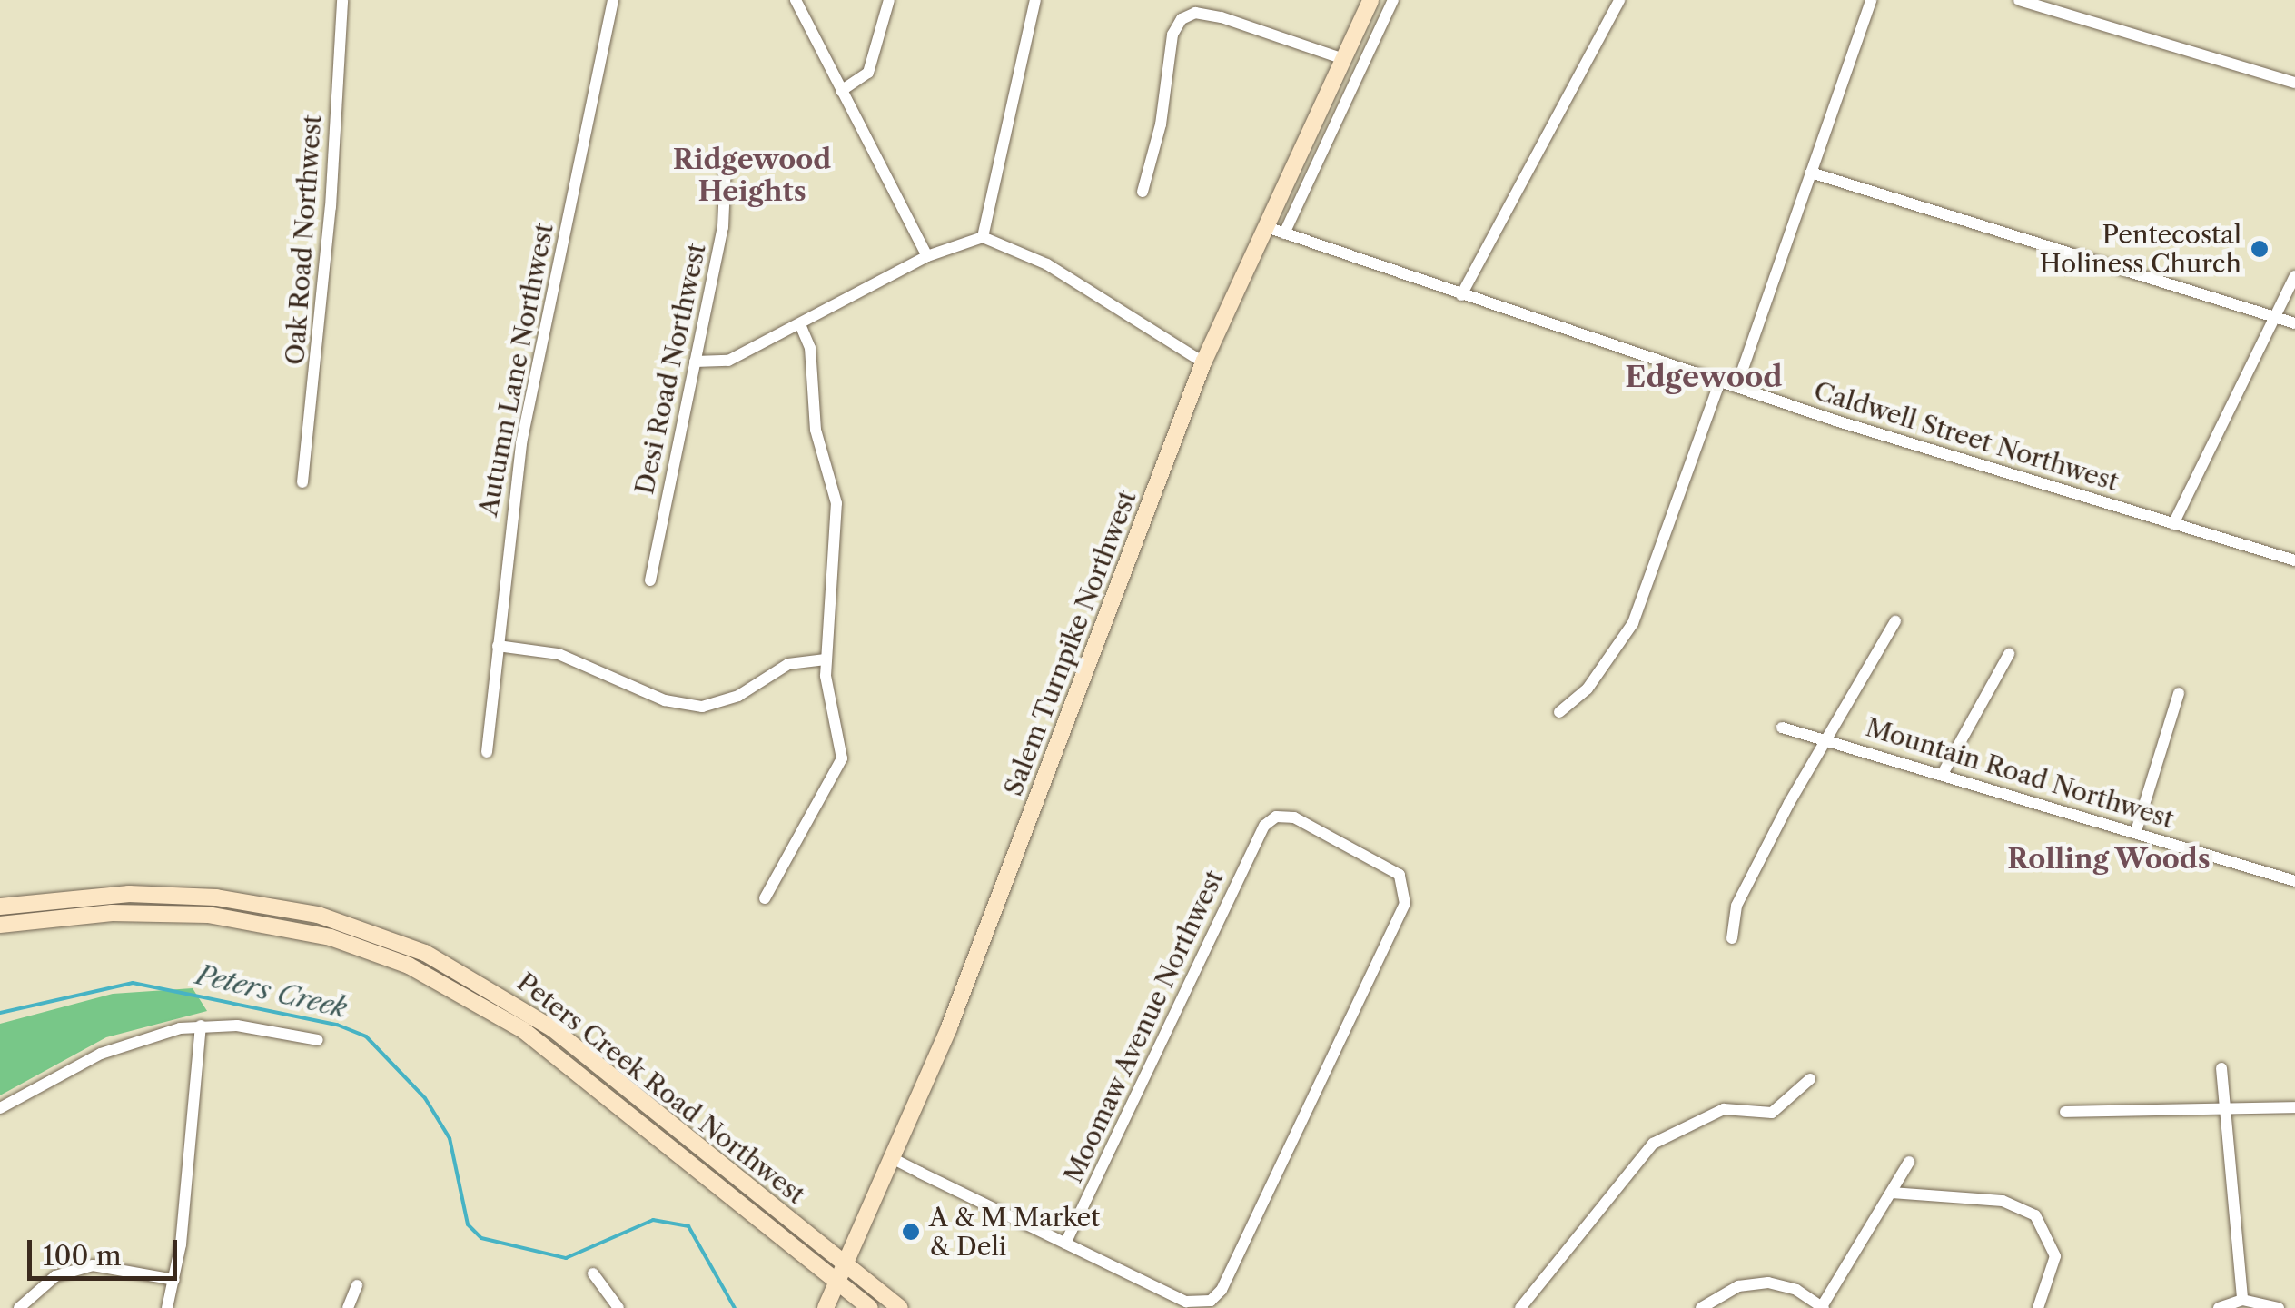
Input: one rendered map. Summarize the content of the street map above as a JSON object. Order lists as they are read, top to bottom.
{
  "streets": {
    "main road": ["Salem Turnpike Northwest", "Peters Creek Road Northwest"],
    "street": [
      "Oak Road Northwest",
      "Desi Road Northwest",
      "Autumn Lane Northwest",
      "Caldwell Street Northwest",
      "Mountain Road Northwest",
      "Moomaw Avenue Northwest"
    ]
  },
  "crossings": [
    ["Caldwell Street Northwest", "Salem Turnpike Northwest"],
    ["Salem Turnpike Northwest", "Peters Creek Road Northwest"]
  ],
  "districts": ["Ridgewood Heights", "Edgewood", "Rolling Woods"],
  "water": ["Peters Creek"],
  "places": ["Pentecostal Holiness Church", "A & M Market & Deli"],
  "scale_bar": "100 m"
}
